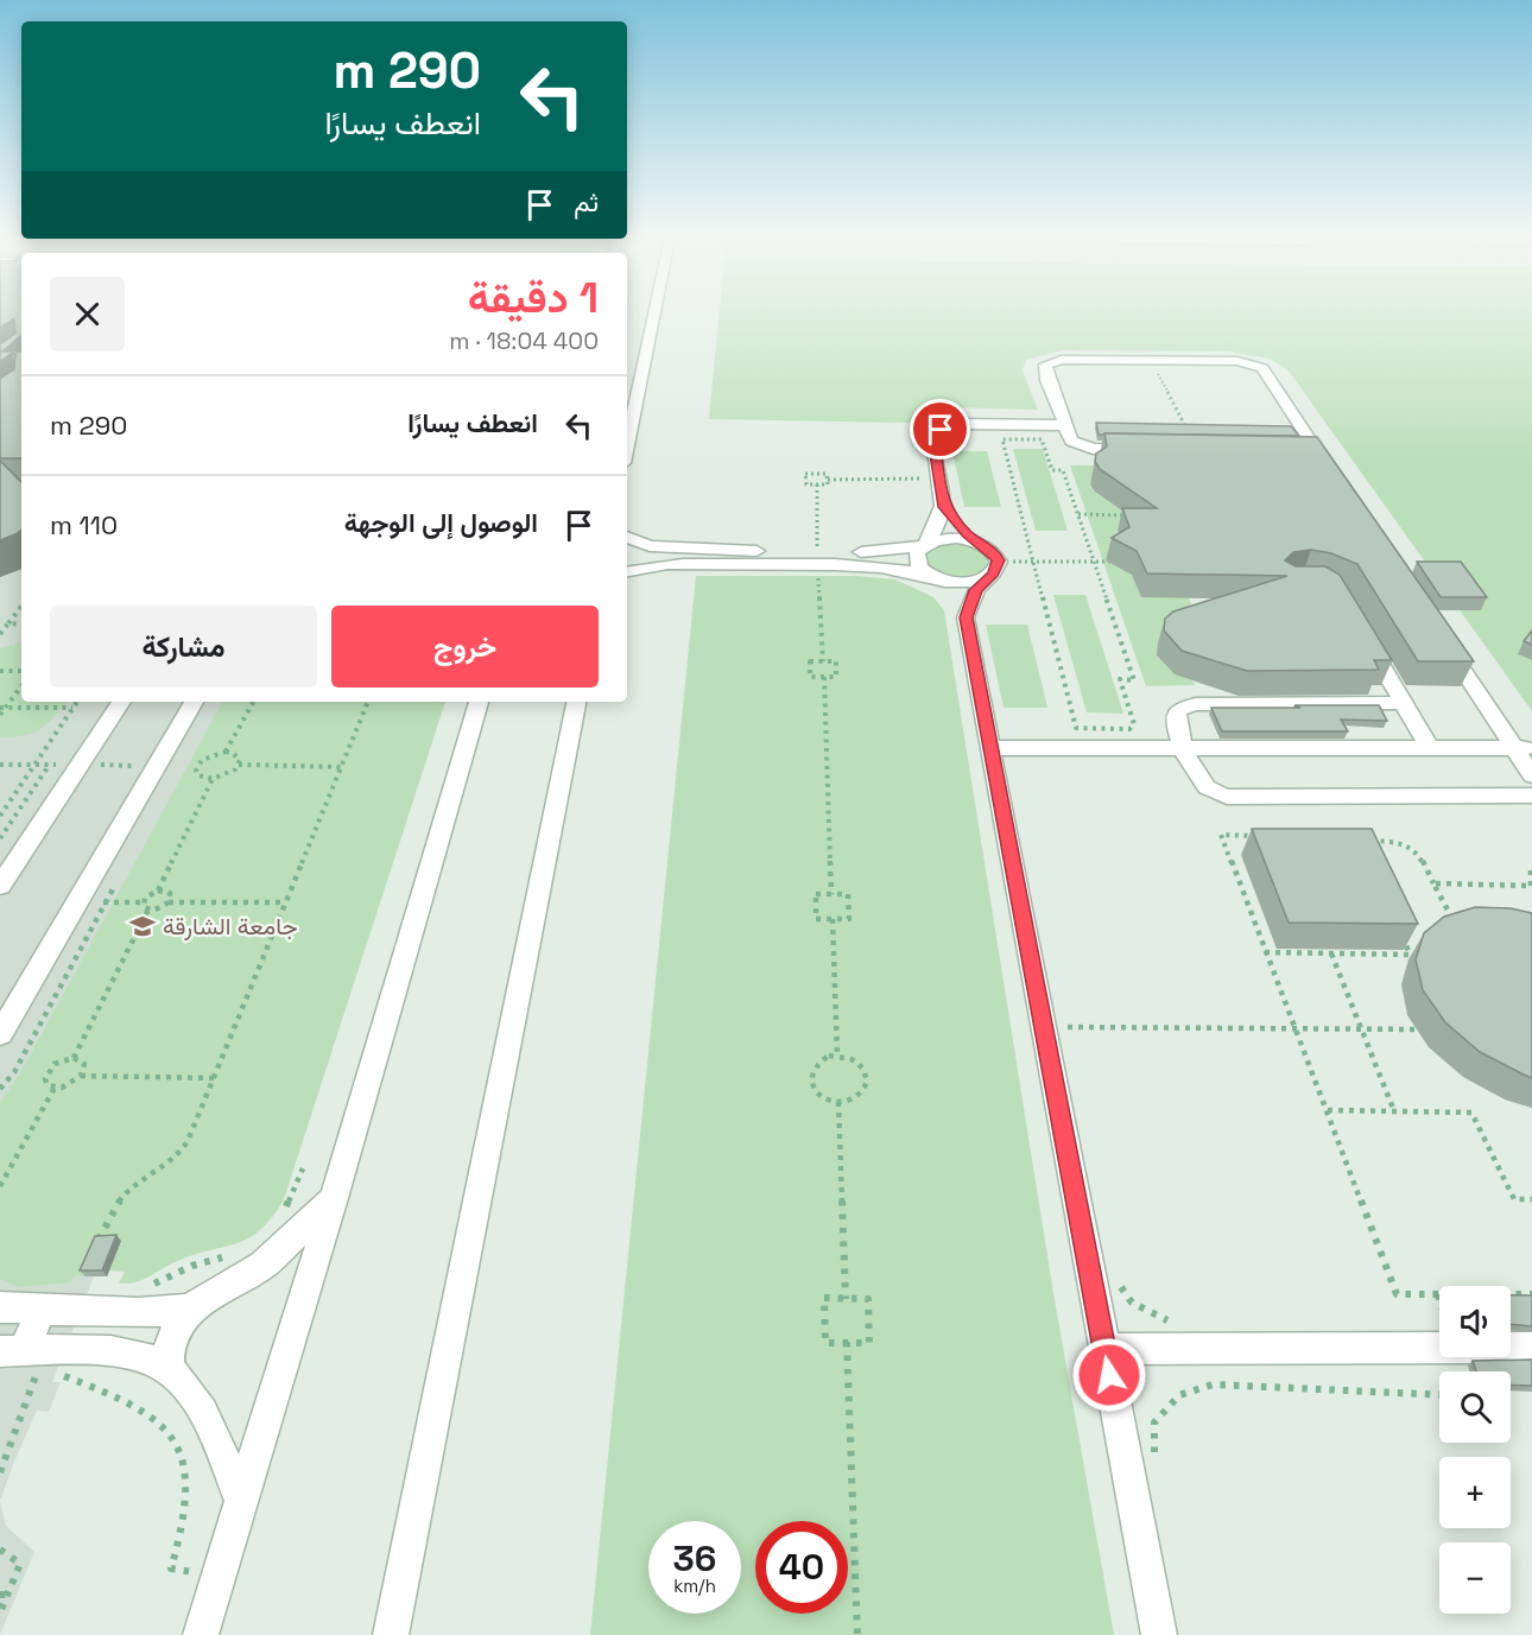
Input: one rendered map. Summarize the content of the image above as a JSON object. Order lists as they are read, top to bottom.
{
  "places": {
    "school or university": ["جامعة الشارقة"]
  },
  "page": {
    "turn": ["290 m", "انعطف يسارًا"],
    "then": "ثم",
    "heading": ["1 دقيقة", "400 m · 18:04"],
    "list": [
      {
        "name": "انعطف يسارًا",
        "value": "290 m"
      },
      {
        "name": "الوصول إلى الوجهة",
        "value": "110 m"
      }
    ],
    "buttons": ["خروج", "مشاركة"],
    "map_buttons": ["+", "−"],
    "speed": "36 km/h",
    "limit": "40"
  }
}
